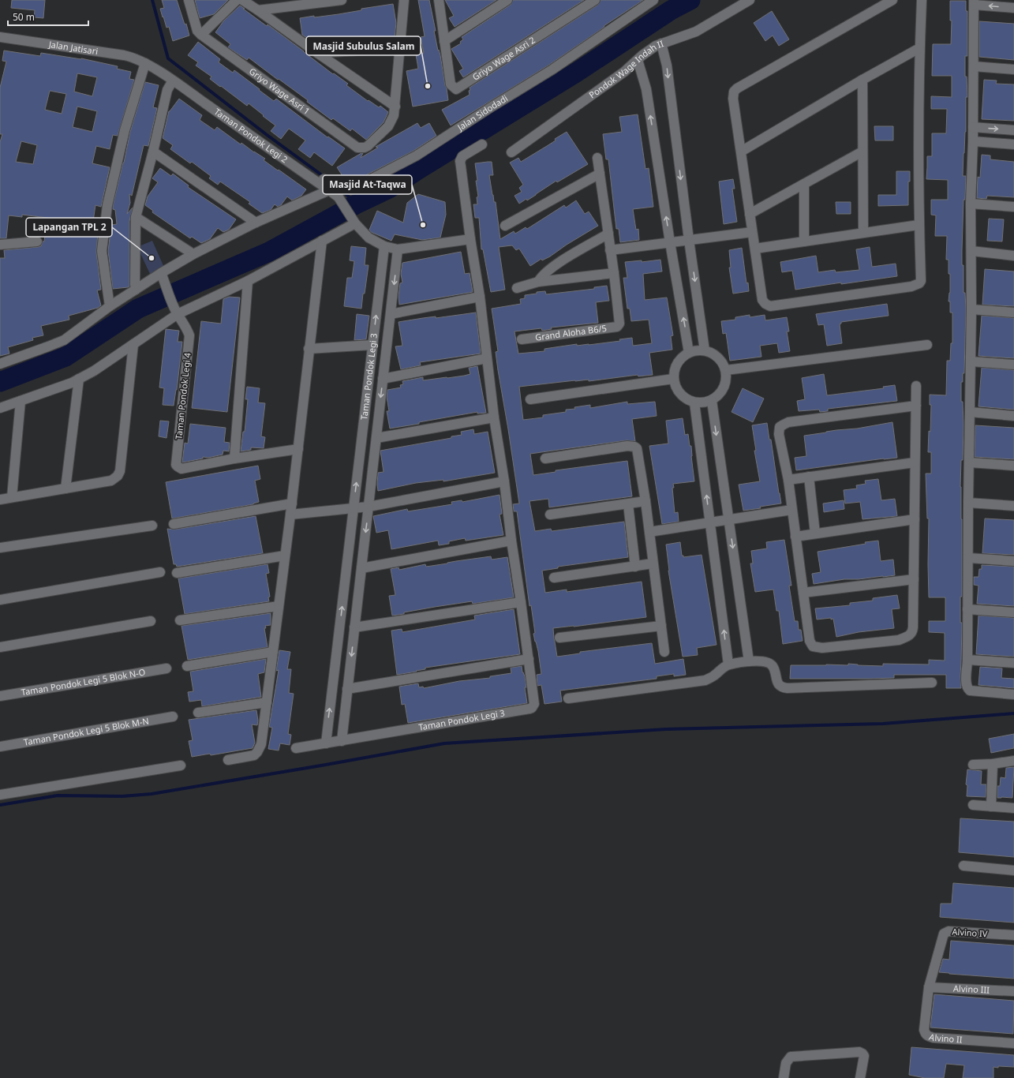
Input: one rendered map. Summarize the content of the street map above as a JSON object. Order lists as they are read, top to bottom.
{
  "streets": {
    "street": [
      "Jalan Jatisari",
      "Griyo Wage Asri 2",
      "Pondok Wage Indah II",
      "Griyo Wage Asri 1",
      "Jalan Sidodadi",
      "Taman Pondok Legi 2",
      "Grand Aloha B6/5",
      "Taman Pondok Legi 3",
      "Taman Pondok Legi 4",
      "Taman Pondok Legi 5 Blok N-O",
      "Taman Pondok Legi 5 Blok M-N",
      "Alvino IV",
      "Alvino III",
      "Alvino II"
    ]
  },
  "crossings": [
    ["Jalan Jatisari", "Taman Pondok Legi 2"],
    ["Jalan Sidodadi", "Taman Pondok Legi 2"],
    ["Alvino IV", "Alvino III"],
    ["Alvino IV", "Alvino II"],
    ["Alvino III", "Alvino II"]
  ],
  "places": ["Masjid Subulus Salam", "Masjid At-Taqwa", "Lapangan TPL 2"],
  "scale_bar": "50 m"
}
